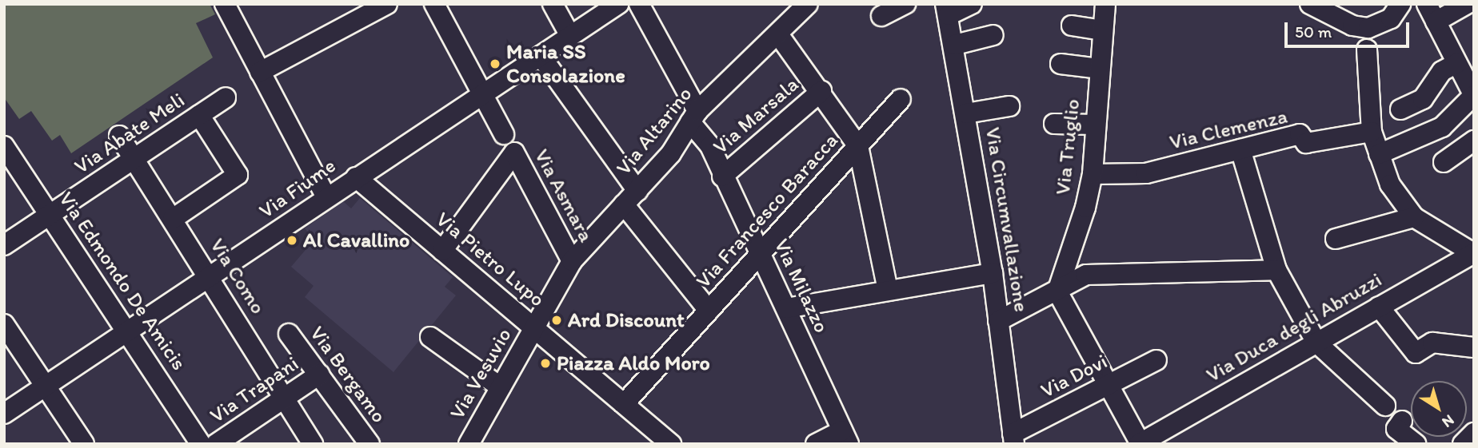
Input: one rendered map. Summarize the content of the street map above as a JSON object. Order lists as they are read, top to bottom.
{
  "streets": {
    "street": [
      "Via Marsala",
      "Via Clemenza",
      "Via Altarino",
      "Via Abate Meli",
      "Via Truglio",
      "Via Fiume",
      "Via Asmara",
      "Via Francesco Baracca",
      "Via Circumvallazione",
      "Via Pietro Lupo",
      "Via Como",
      "Via Edmondo De Amicis",
      "Via Milazzo",
      "Via Duca degli Abruzzi",
      "Via Vesuvio",
      "Via Bergamo",
      "Via Dovi",
      "Via Trapani"
    ]
  },
  "crossings": [
    ["Via Marsala", "Via Milazzo"],
    ["Via Clemenza", "Via Truglio"],
    ["Via Altarino", "Via Asmara"],
    ["Via Altarino", "Via Pietro Lupo"],
    ["Via Altarino", "Via Milazzo"],
    ["Via Altarino", "Via Vesuvio"],
    ["Via Abate Meli", "Via Como"],
    ["Via Abate Meli", "Via Edmondo De Amicis"],
    ["Via Fiume", "Via Pietro Lupo"],
    ["Via Fiume", "Via Como"],
    ["Via Fiume", "Via Edmondo De Amicis"],
    ["Via Asmara", "Via Pietro Lupo"],
    ["Via Francesco Baracca", "Via Pietro Lupo"],
    ["Via Francesco Baracca", "Via Milazzo"],
    ["Via Circumvallazione", "Via Dovi"],
    ["Via Pietro Lupo", "Via Vesuvio"],
    ["Via Como", "Via Trapani"],
    ["Via Bergamo", "Via Trapani"]
  ],
  "places": [
    "Maria SS Consolazione",
    "Al Cavallino",
    "Ard Discount",
    "Piazza Aldo Moro"
  ],
  "scale_bar": "50 m",
  "north": "bottom right"
}
